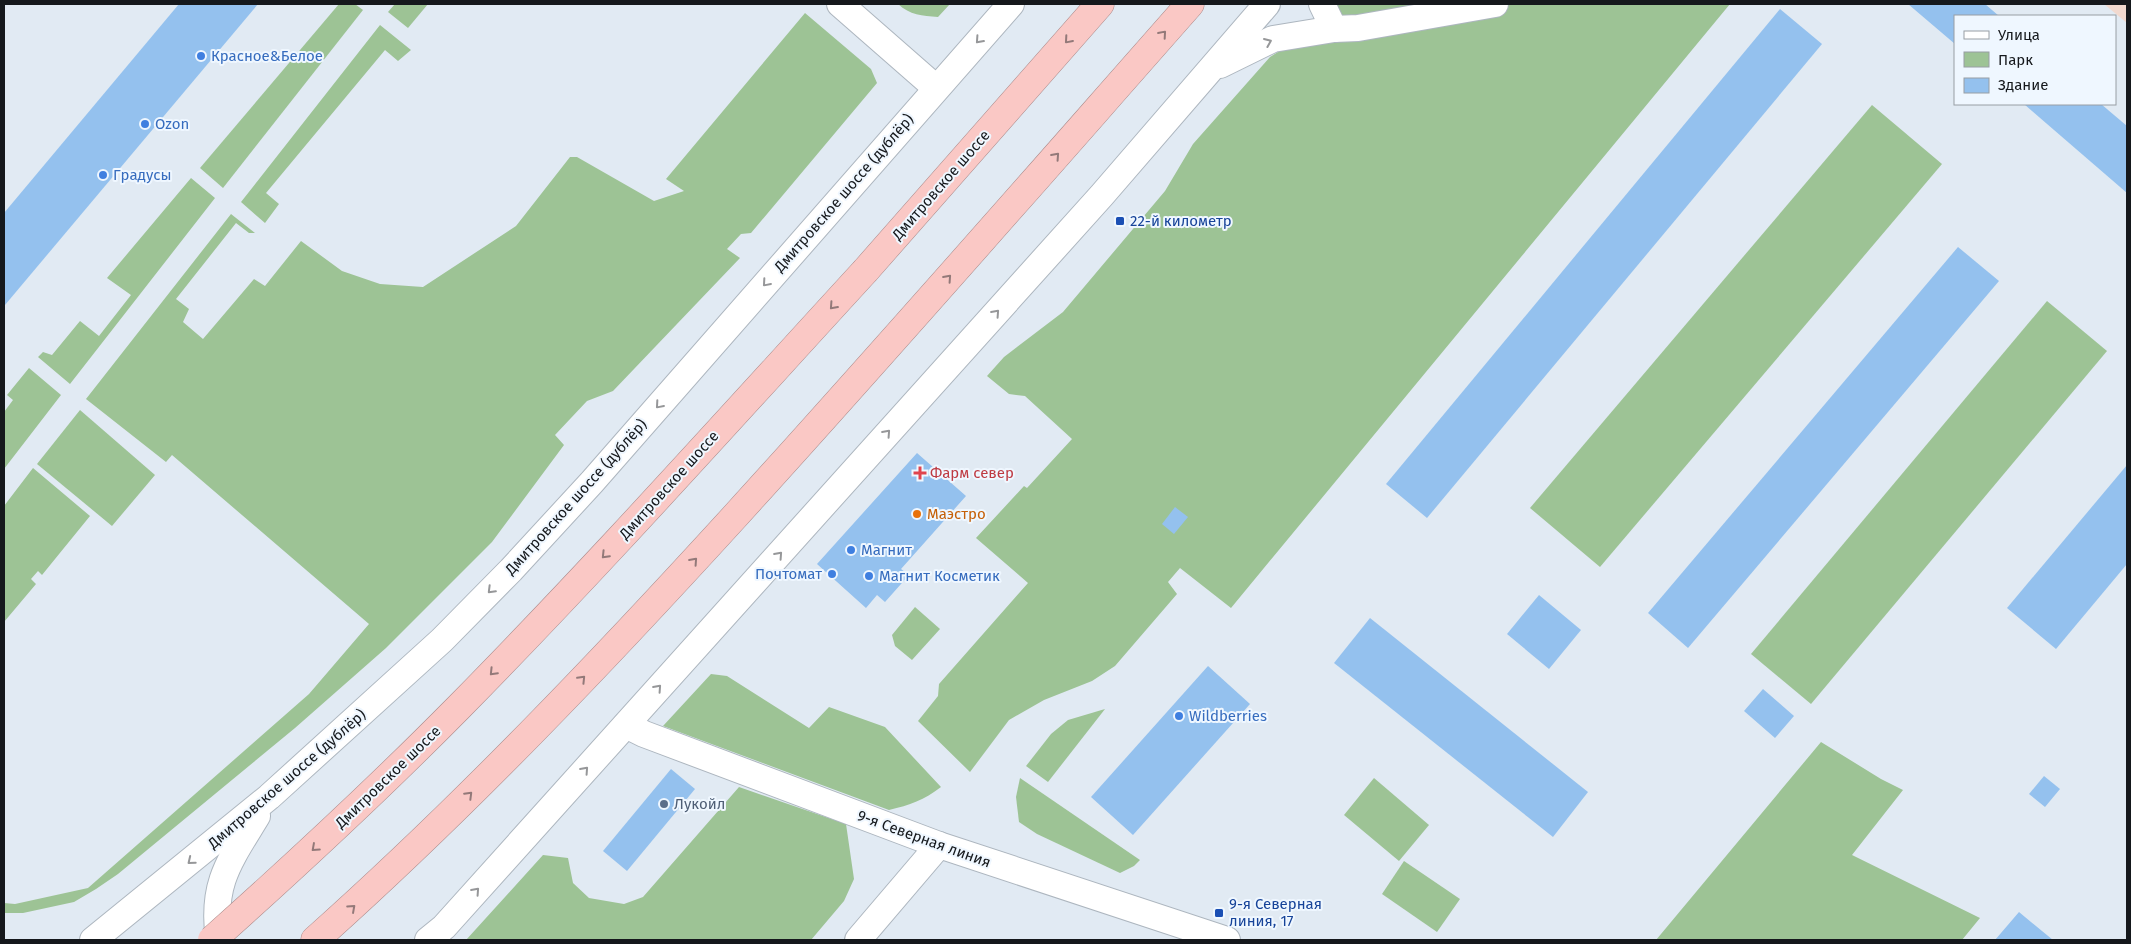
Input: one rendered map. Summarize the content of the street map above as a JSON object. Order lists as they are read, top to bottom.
{
  "streets": {
    "highway": ["Дмитровское шоссе"],
    "street": ["Дмитровское шоссе (дублёр)", "9-я Северная линия"]
  },
  "places": {
    "other": [
      "Красное&Белое",
      "Ozon",
      "Градусы",
      "Маэстро",
      "Магнит",
      "Почтомат",
      "Магнит Косметик",
      "Wildberries",
      "Лукойл"
    ],
    "transit": ["22-й километр", "9-я Северная линия, 17"],
    "health": ["Фарм север"]
  },
  "legend": ["Улица", "Парк", "Здание"]
}
